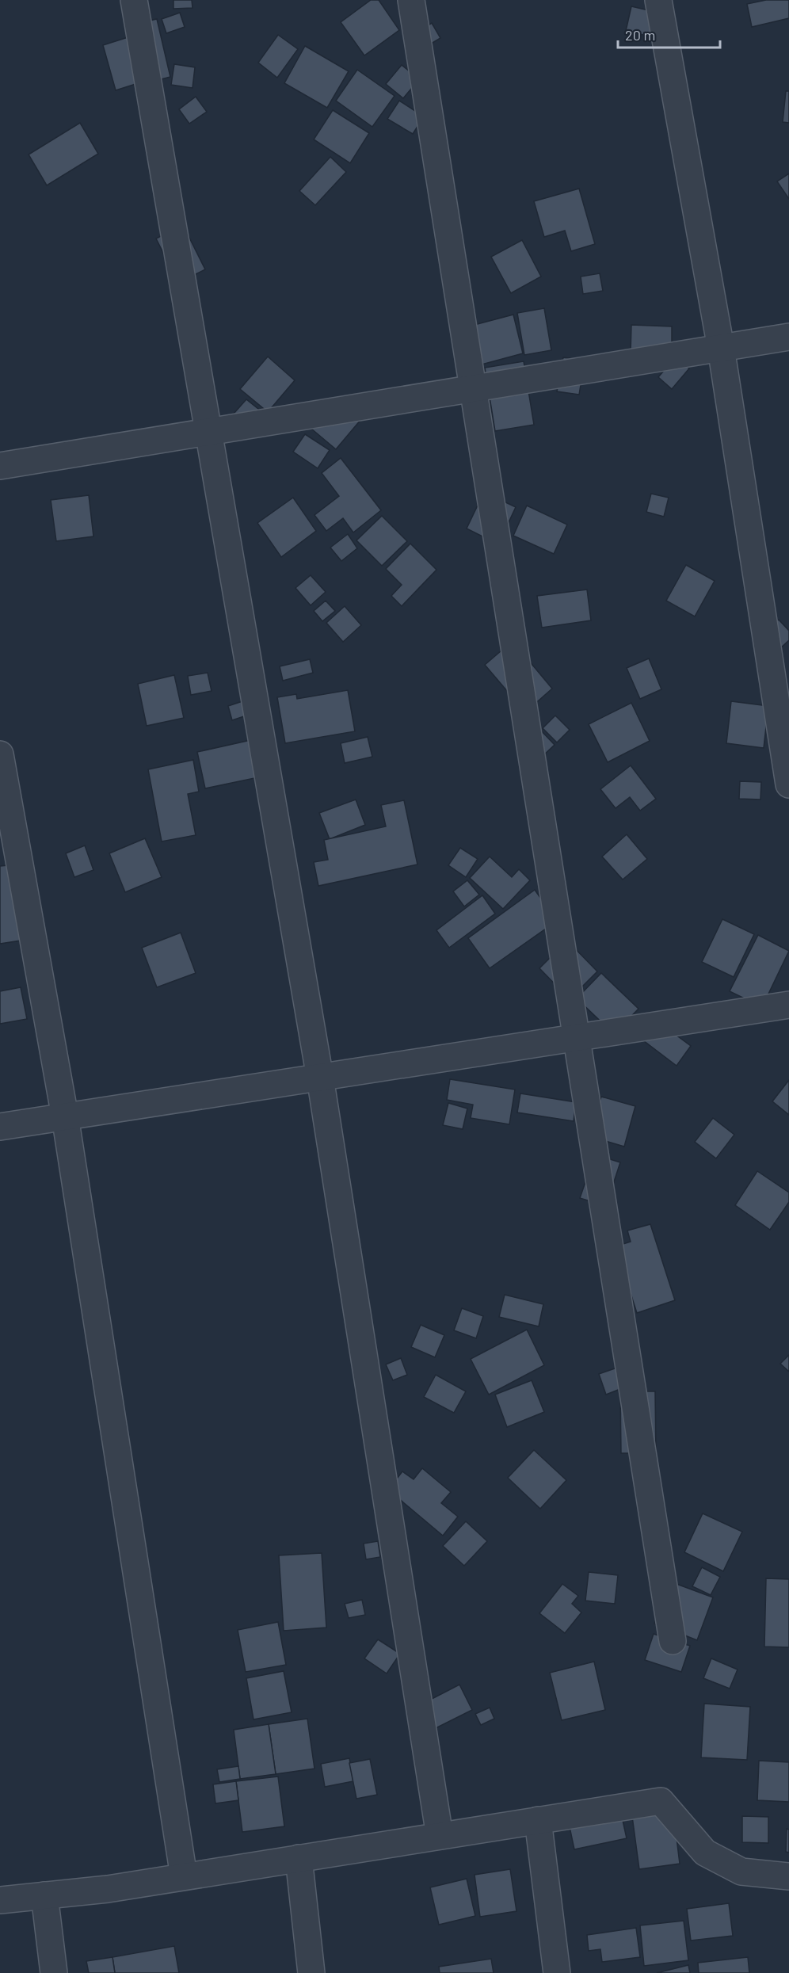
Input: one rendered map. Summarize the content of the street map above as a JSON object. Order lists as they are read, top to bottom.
{
  "scale_bar": "20 m"
}
